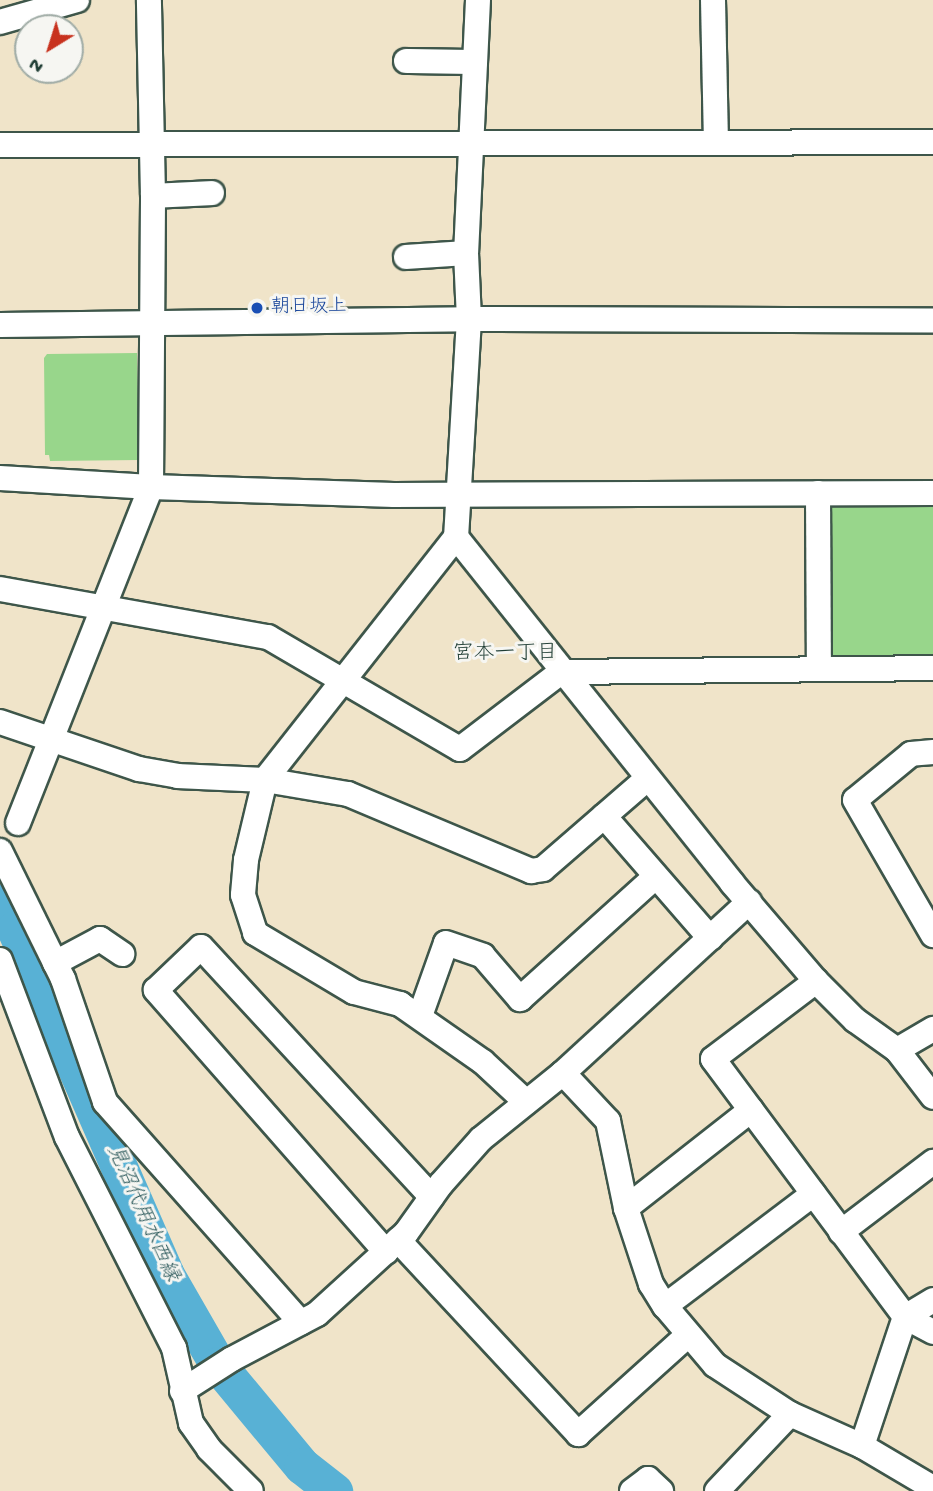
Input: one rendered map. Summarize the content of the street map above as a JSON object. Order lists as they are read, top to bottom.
{
  "districts": ["宮本一丁目"],
  "water": ["見沼代用水西縁"],
  "places": ["朝日坂上"],
  "north": "bottom left"
}
